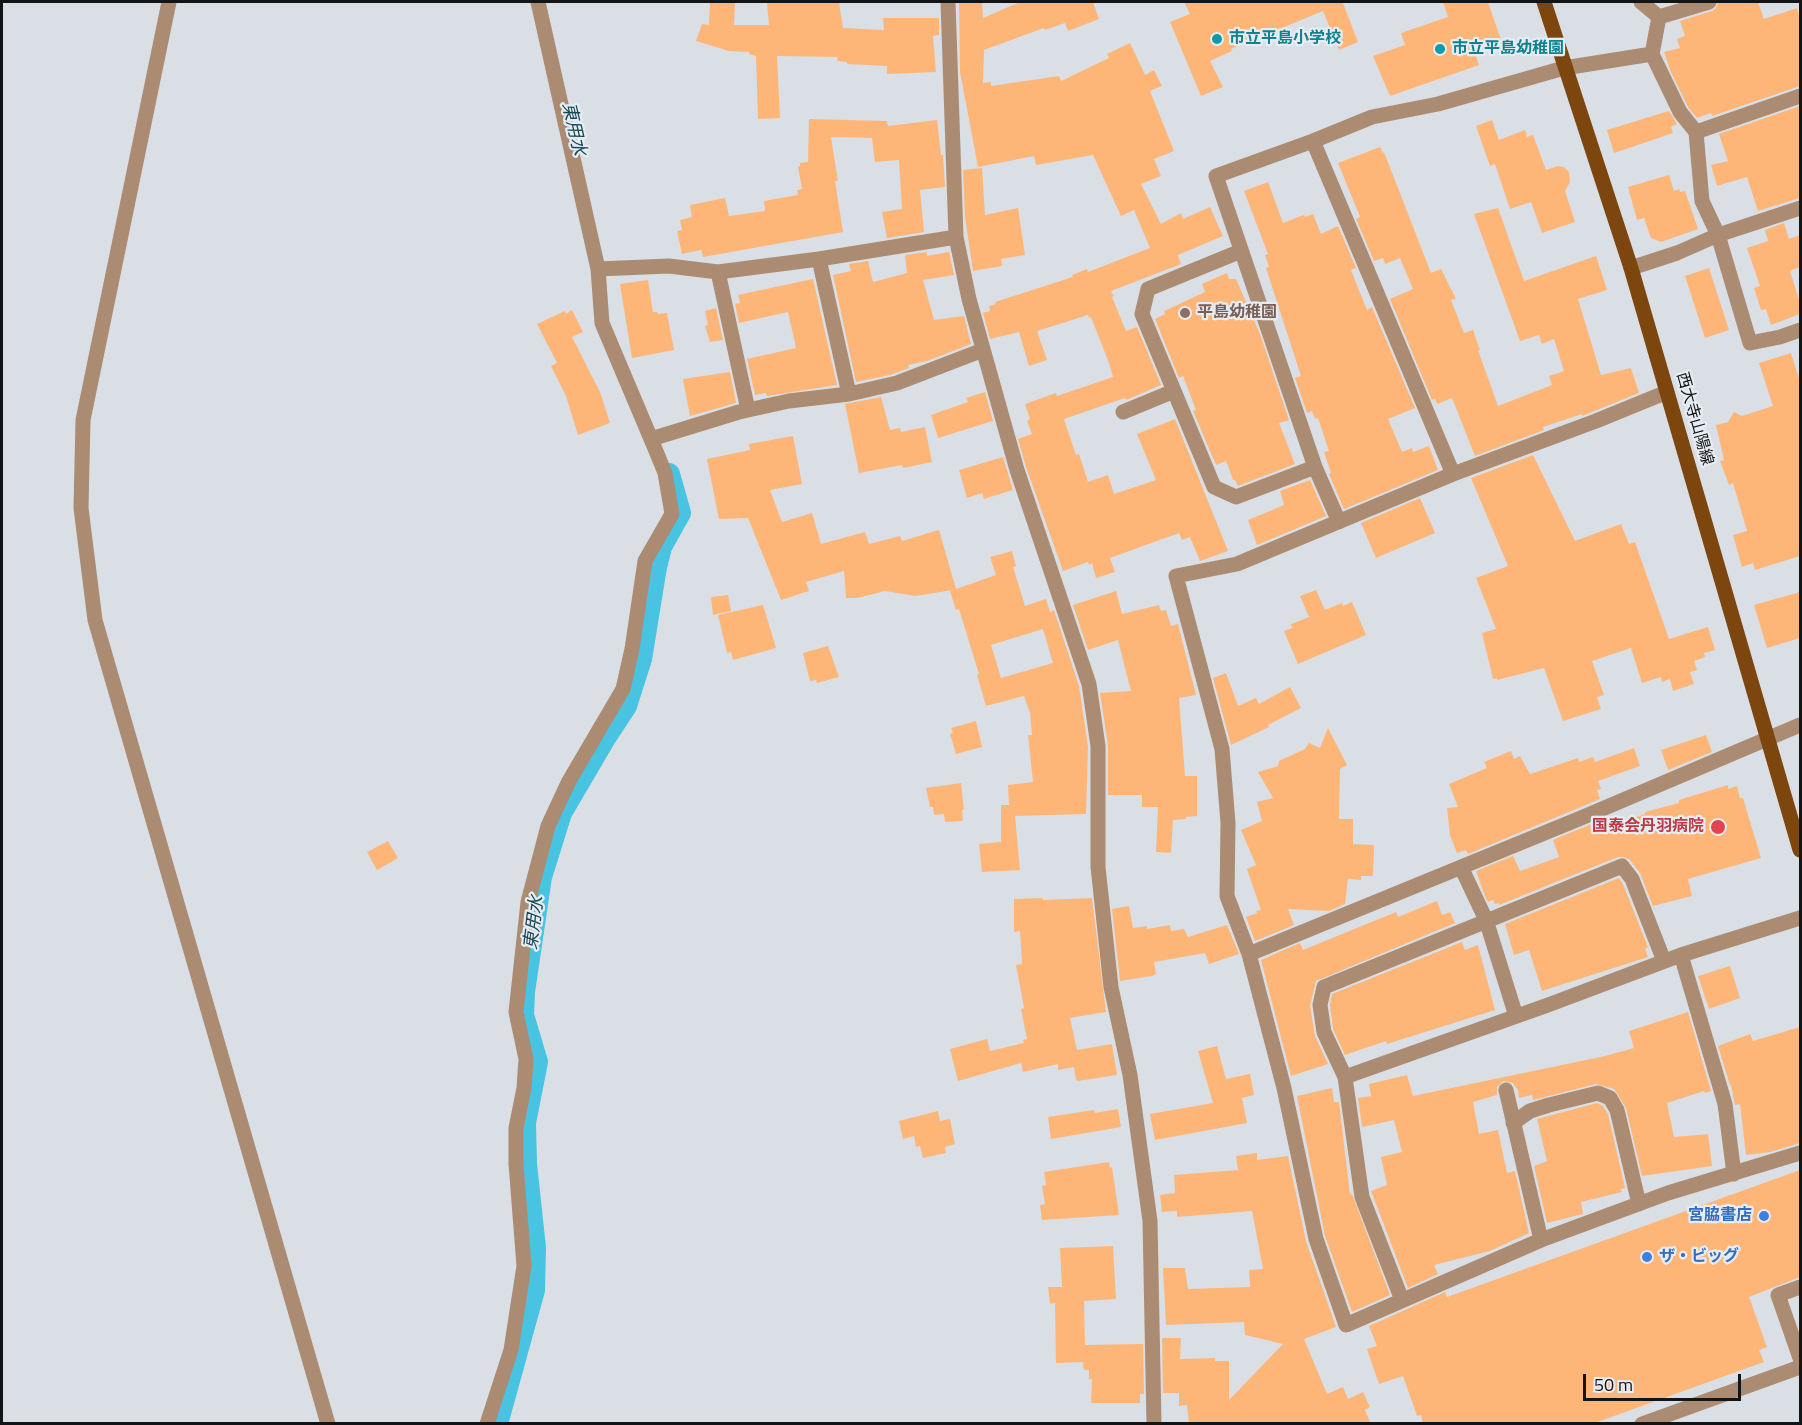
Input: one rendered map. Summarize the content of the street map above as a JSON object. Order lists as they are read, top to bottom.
{
  "streets": {
    "main road": ["西大寺山陽線"]
  },
  "water": ["東用水"],
  "places": [
    "市立平島小学校",
    "市立平島幼稚園",
    "平島幼稚園",
    "国泰会丹羽病院",
    "宮脇書店",
    "ザ・ビッグ"
  ],
  "scale_bar": "50 m"
}
